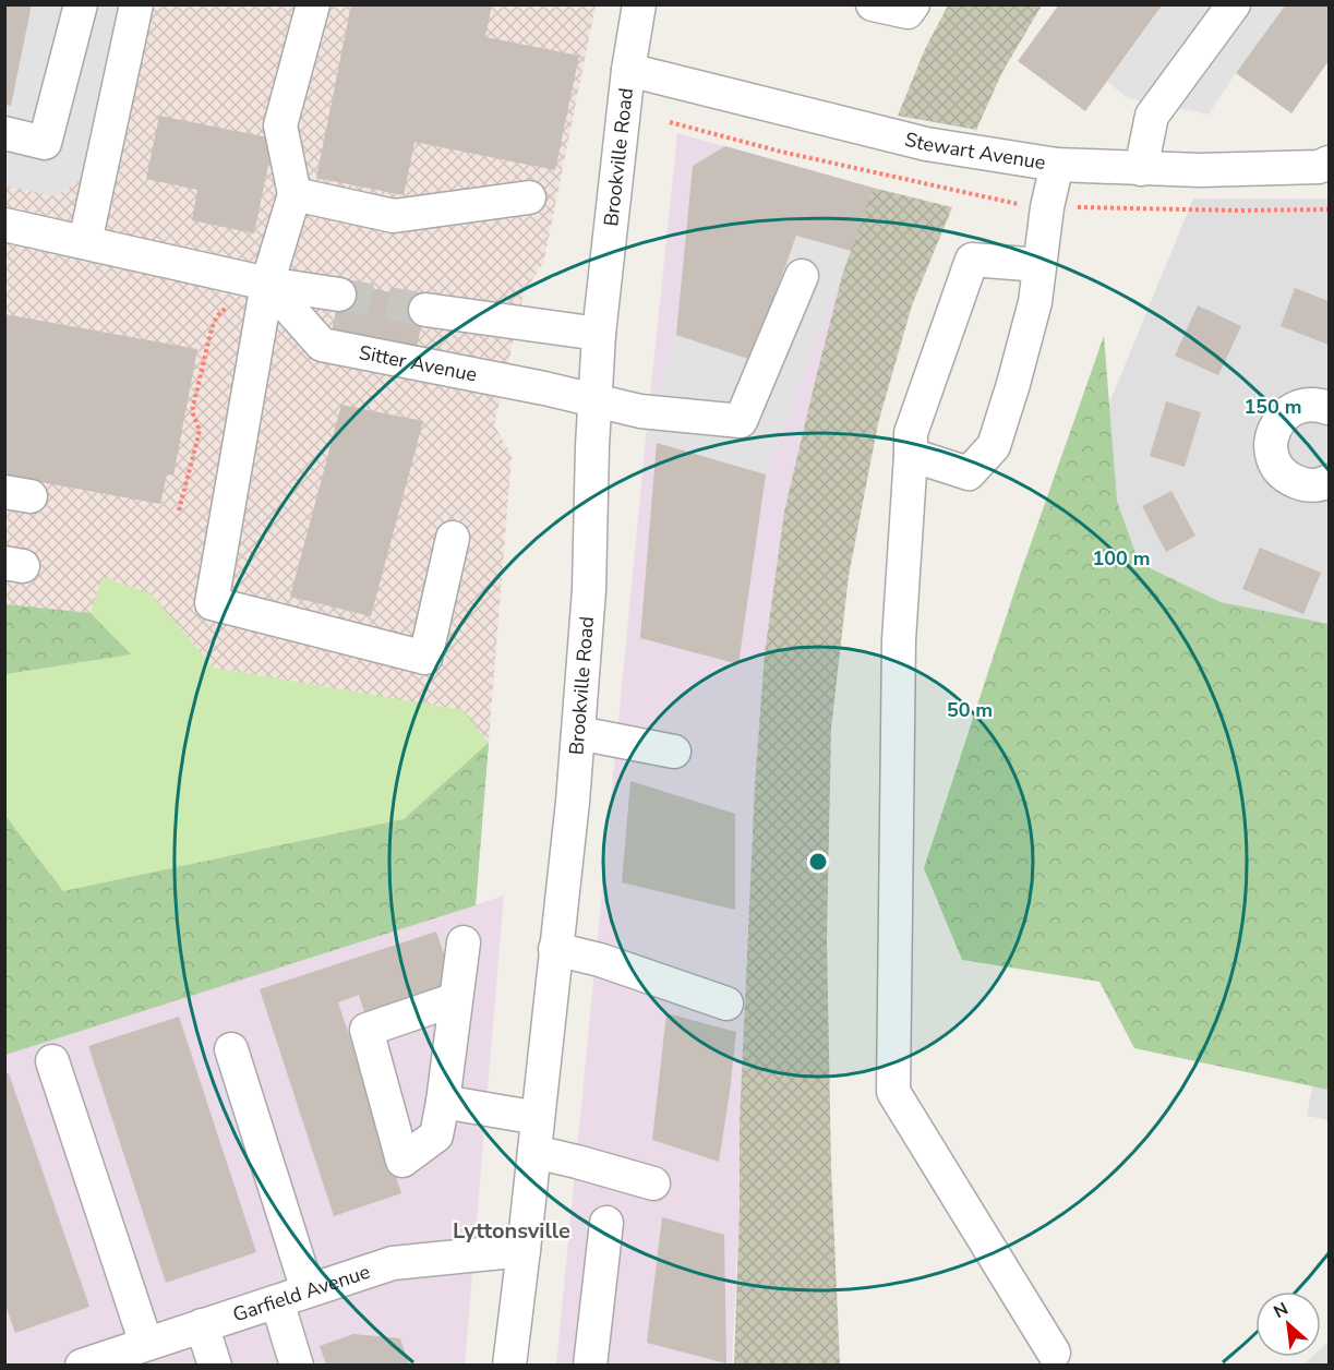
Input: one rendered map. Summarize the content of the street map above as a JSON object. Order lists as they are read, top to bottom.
{
  "streets": {
    "street": [
      "Stewart Avenue",
      "Brookville Road",
      "Sitter Avenue",
      "Garfield Avenue"
    ]
  },
  "crossings": [
    ["Stewart Avenue", "Brookville Road"],
    ["Brookville Road", "Sitter Avenue"],
    ["Brookville Road", "Garfield Avenue"]
  ],
  "districts": ["Lyttonsville"],
  "north": "top left",
  "rings": ["150 m", "100 m", "50 m"]
}
